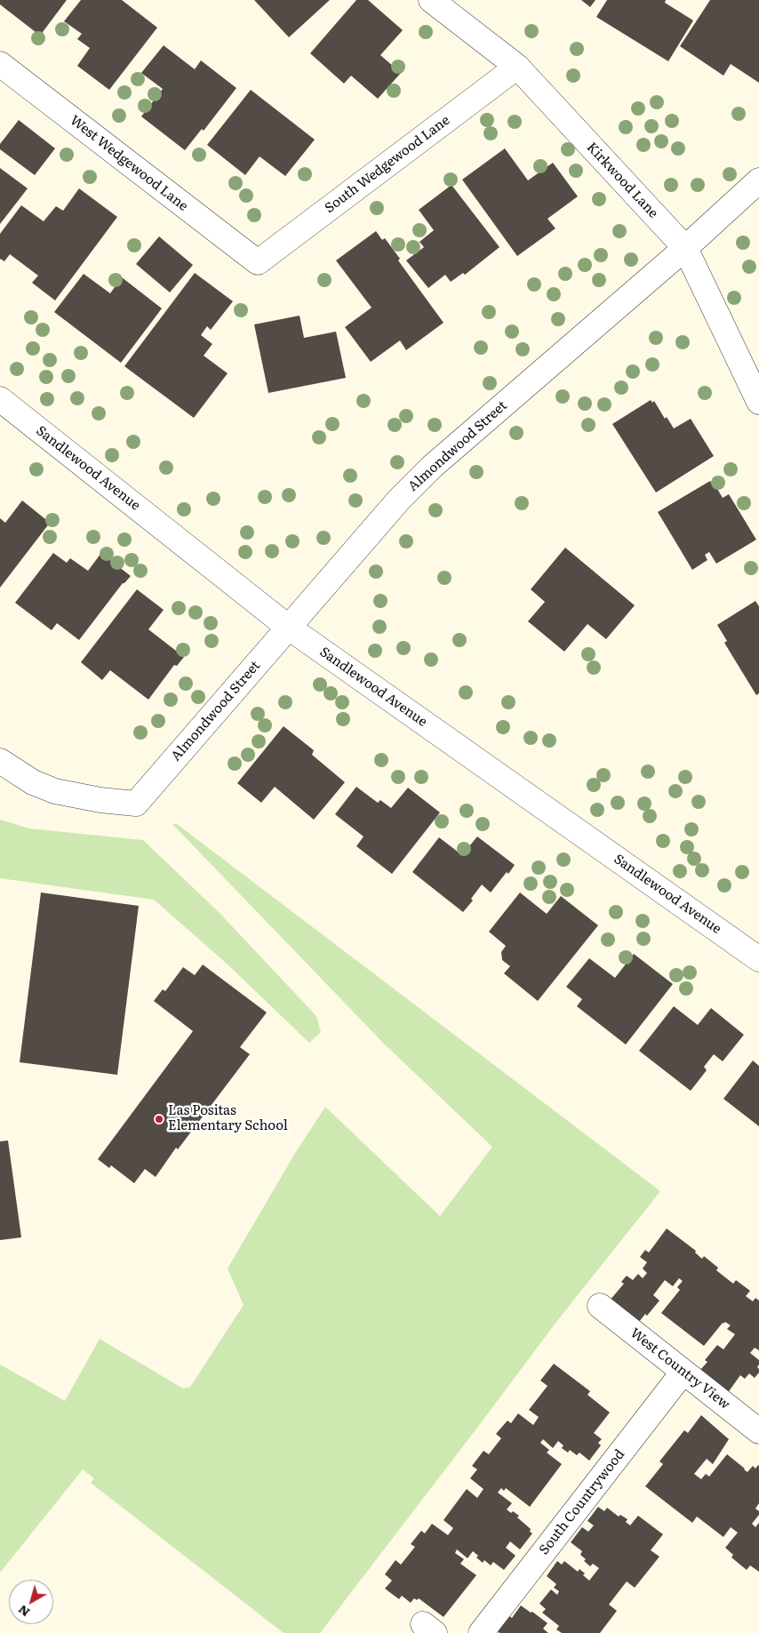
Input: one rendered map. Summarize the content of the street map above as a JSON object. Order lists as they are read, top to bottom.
{
  "streets": {
    "street": [
      "West Wedgewood Lane",
      "South Wedgewood Lane",
      "Kirkwood Lane",
      "Almondwood Street",
      "Sandlewood Avenue",
      "West Country View",
      "South Countrywood"
    ]
  },
  "crossings": [
    ["West Wedgewood Lane", "South Wedgewood Lane"],
    ["South Wedgewood Lane", "Kirkwood Lane"],
    ["Kirkwood Lane", "Almondwood Street"],
    ["Almondwood Street", "Sandlewood Avenue"],
    ["West Country View", "South Countrywood"]
  ],
  "places": ["Las Positas Elementary School"],
  "north": "bottom left"
}
